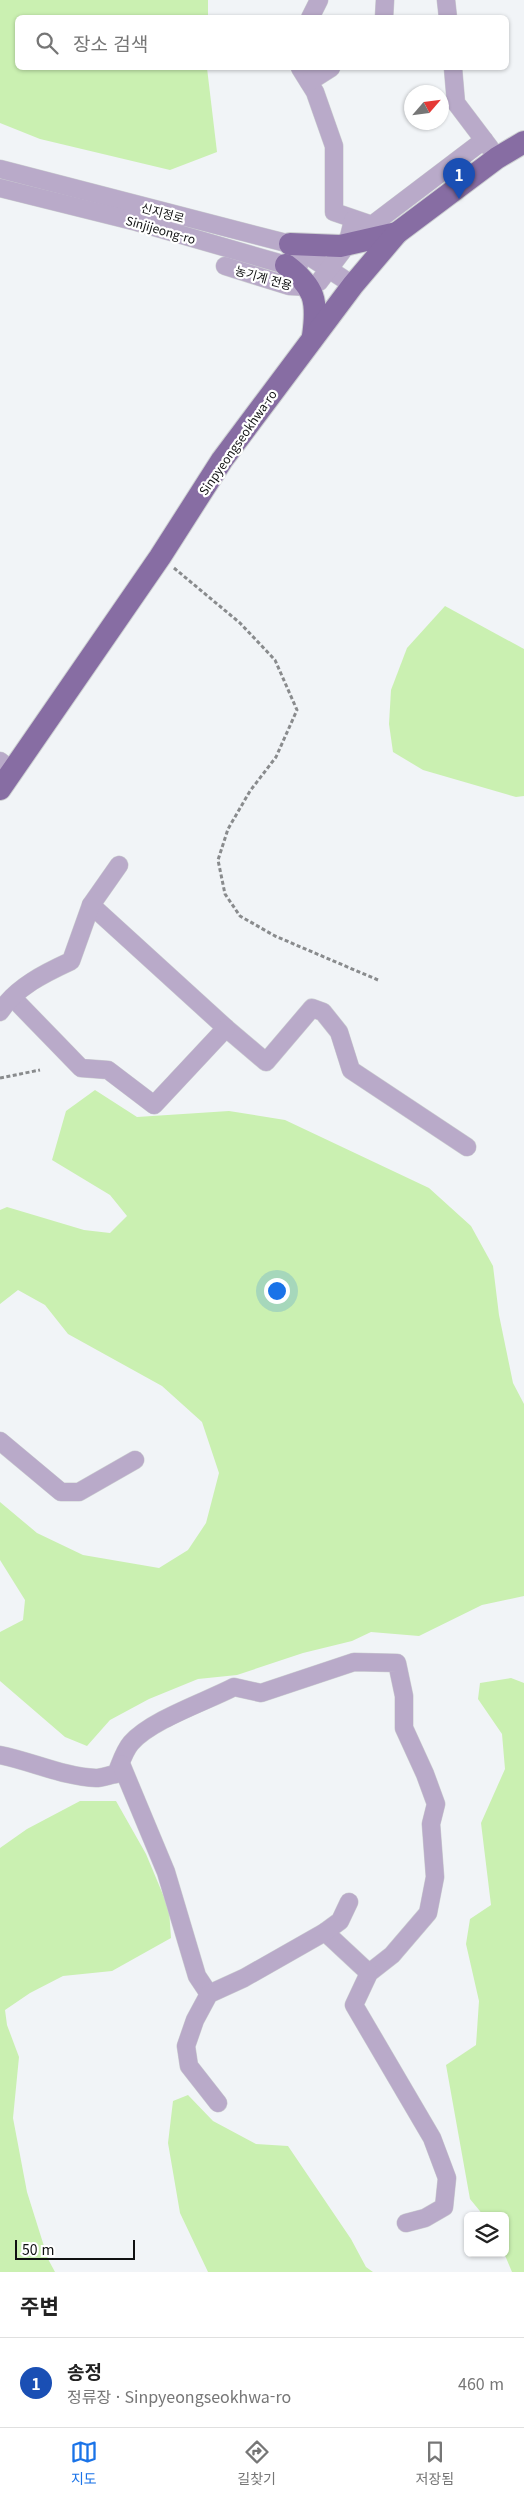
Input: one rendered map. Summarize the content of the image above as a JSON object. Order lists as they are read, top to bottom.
{
  "streets": {
    "main road": ["Sinpyeongseokhwa-ro"],
    "street": ["신지정로", "Sinjijeong-ro", "농기계 전용"]
  },
  "crossings": [
    ["신지정로", "Sinjijeong-ro"],
    ["신지정로", "농기계 전용"],
    ["신지정로", "Sinpyeongseokhwa-ro"]
  ],
  "scale_bar": "50 m",
  "north": "top right",
  "page": {
    "search": "장소 검색",
    "pins": "1",
    "scale": "50 m",
    "heading": "주변",
    "list": [
      {
        "mark": "1",
        "name": "송정",
        "note": "정류장 · Sinpyeongseokhwa-ro",
        "value": "460 m"
      }
    ],
    "nav": ["지도", "길찾기", "저장됨"]
  }
}
